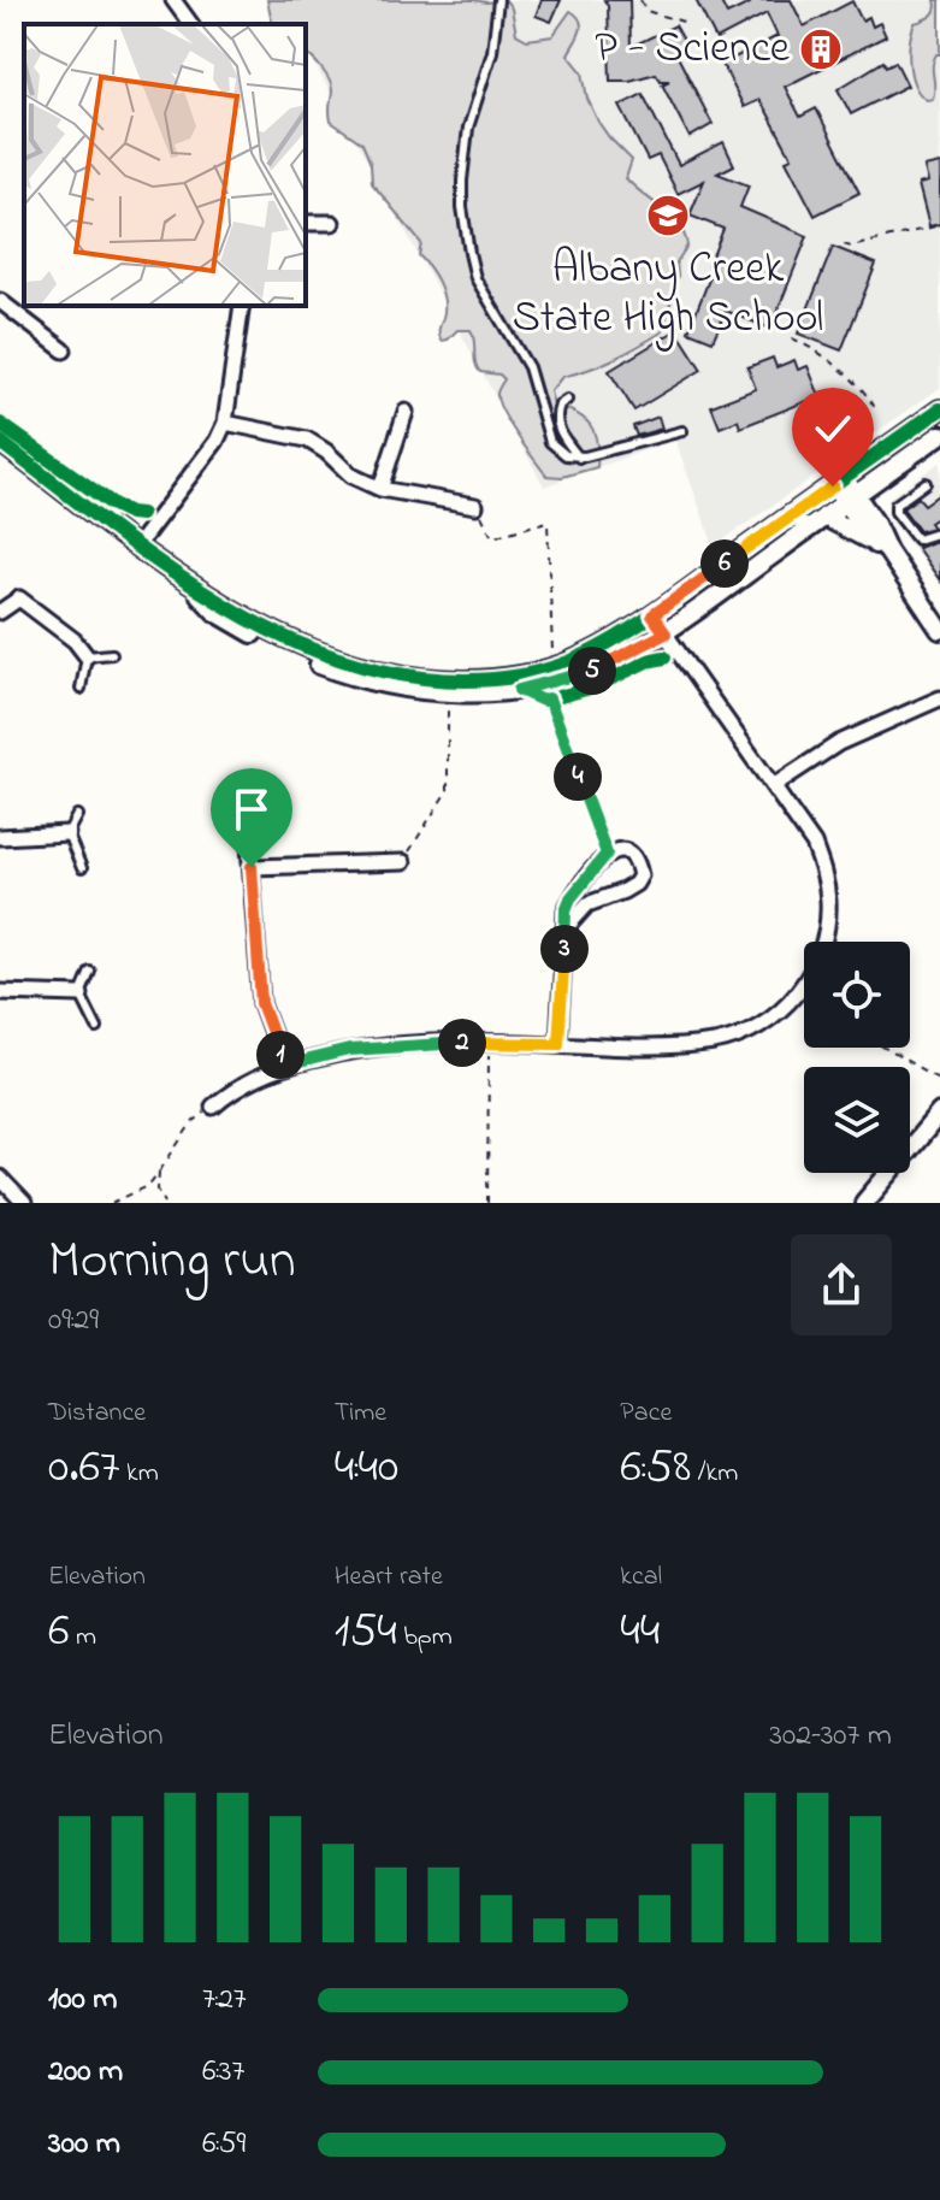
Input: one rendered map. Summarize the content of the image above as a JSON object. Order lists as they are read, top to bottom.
{
  "places": {
    "building": ["P - Science"],
    "school or university": ["Albany Creek State High School"]
  },
  "page": {
    "pins": [
      "6",
      "5",
      "4",
      "3",
      "2",
      "1"
    ],
    "heading": ["Morning run", "09:29"],
    "stats": [
      ["Distance", "0.67 km"],
      ["Time", "4:40"],
      ["Pace", "6:58 /km"],
      ["Elevation", "6 m"],
      ["Heart rate", "154 bpm"],
      ["kcal", "44"]
    ],
    "chart": ["Elevation", "302–307 m"],
    "list": [
      {
        "name": "100 m",
        "note": "7:27"
      },
      {
        "name": "200 m",
        "note": "6:37"
      },
      {
        "name": "300 m",
        "note": "6:59"
      }
    ]
  }
}
